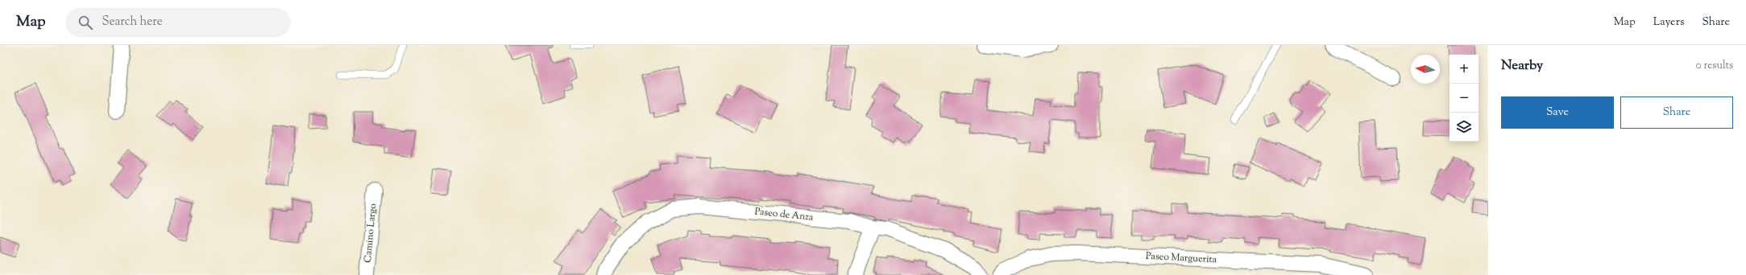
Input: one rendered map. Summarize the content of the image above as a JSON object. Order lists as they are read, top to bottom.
{
  "streets": {
    "street": ["Paseo de Anza", "Camino Largo", "Paseo Marguerita"]
  },
  "north": "left",
  "page": {
    "header": "Map",
    "search": "Search here",
    "nav": ["Map", "Layers", "Share"],
    "heading": ["Nearby", "0 results"],
    "map_buttons": ["+", "−"],
    "buttons": ["Save", "Share"]
  }
}
